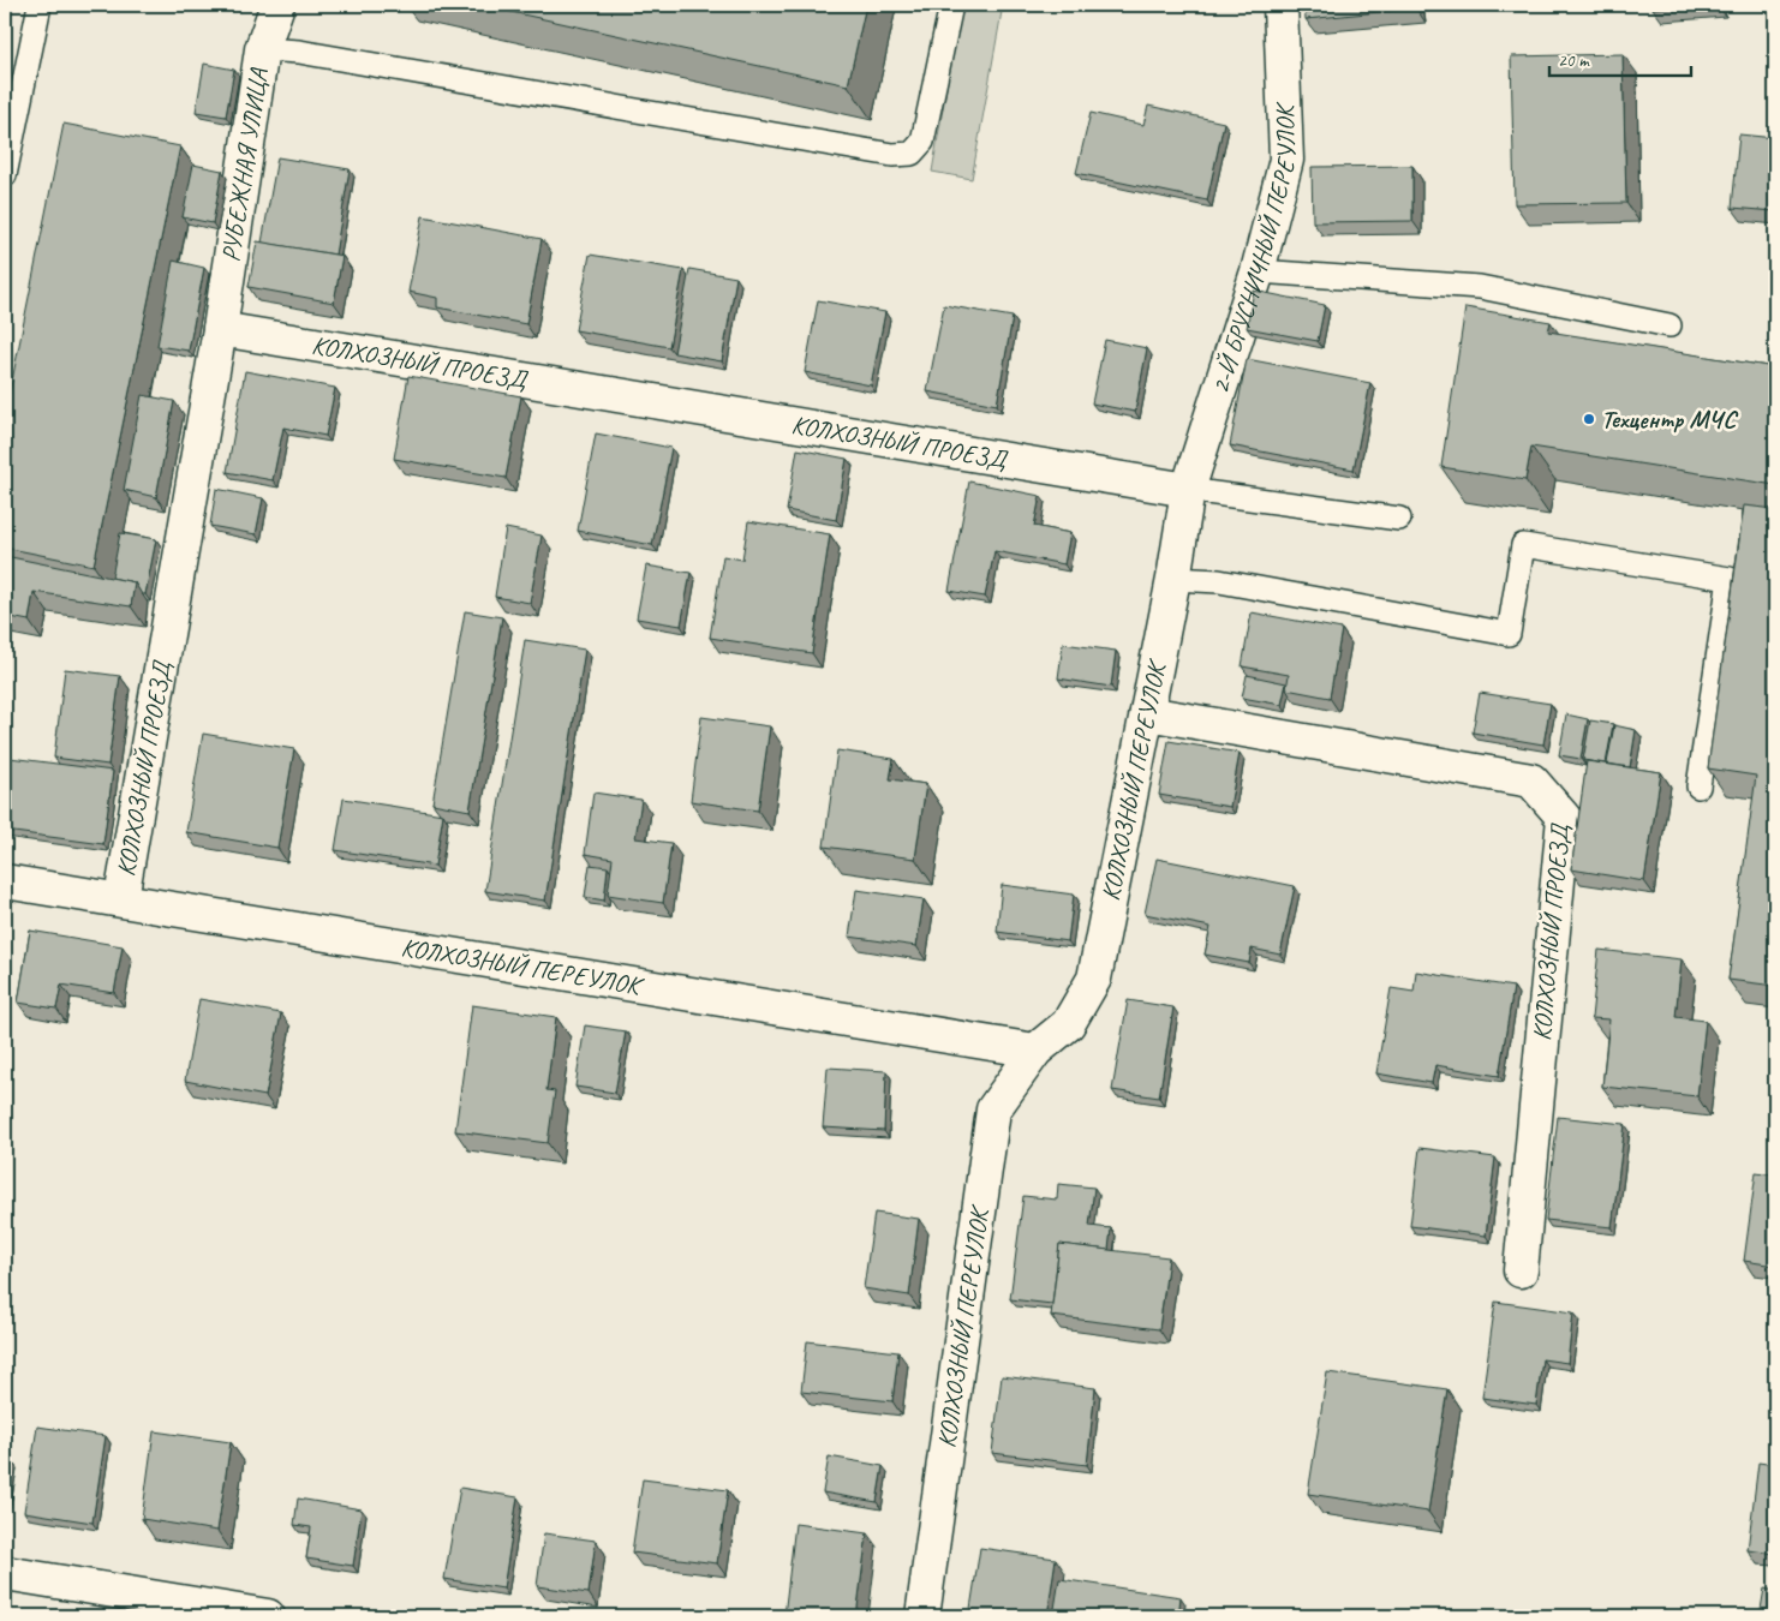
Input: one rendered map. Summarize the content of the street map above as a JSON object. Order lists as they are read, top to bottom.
{
  "streets": {
    "street": [
      "РУБЕЖНАЯ УЛИЦА",
      "2-Й БРУСНИЧНЫЙ ПЕРЕУЛОК",
      "КОЛХОЗНЫЙ ПРОЕЗД",
      "КОЛХОЗНЫЙ ПЕРЕУЛОК"
    ]
  },
  "crossings": [
    ["РУБЕЖНАЯ УЛИЦА", "КОЛХОЗНЫЙ ПРОЕЗД"],
    ["2-Й БРУСНИЧНЫЙ ПЕРЕУЛОК", "КОЛХОЗНЫЙ ПРОЕЗД"],
    ["2-Й БРУСНИЧНЫЙ ПЕРЕУЛОК", "КОЛХОЗНЫЙ ПЕРЕУЛОК"],
    ["КОЛХОЗНЫЙ ПРОЕЗД", "КОЛХОЗНЫЙ ПЕРЕУЛОК"]
  ],
  "places": ["Техцентр МЧС"],
  "scale_bar": "20 m"
}
